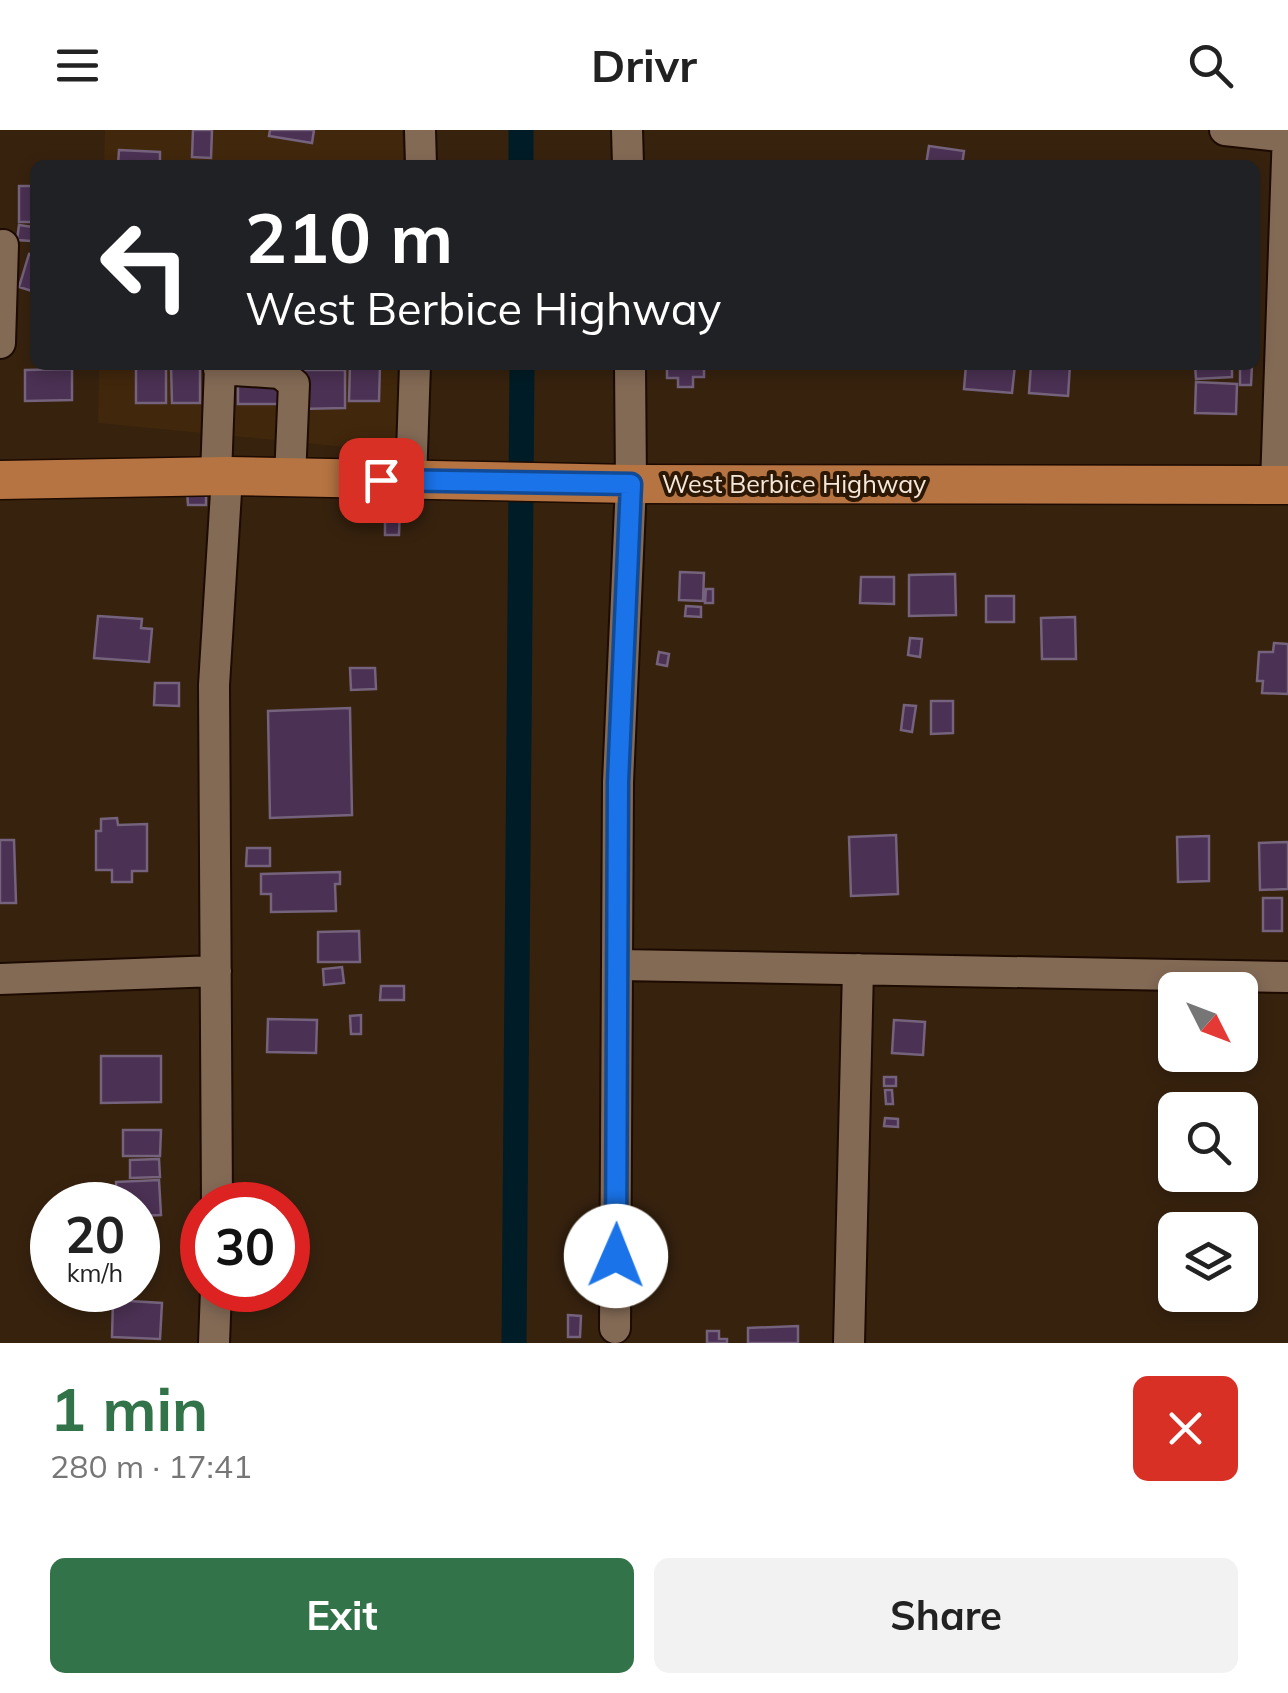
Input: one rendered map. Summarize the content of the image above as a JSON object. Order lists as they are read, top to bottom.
{
  "streets": {
    "main road": ["West Berbice Highway"]
  },
  "north": "bottom right",
  "page": {
    "header": "Drivr",
    "turn": ["210 m", "West Berbice Highway"],
    "speed": "20 km/h",
    "limit": "30",
    "heading": ["1 min", "280 m · 17:41"],
    "buttons": ["Exit", "Share"]
  }
}
